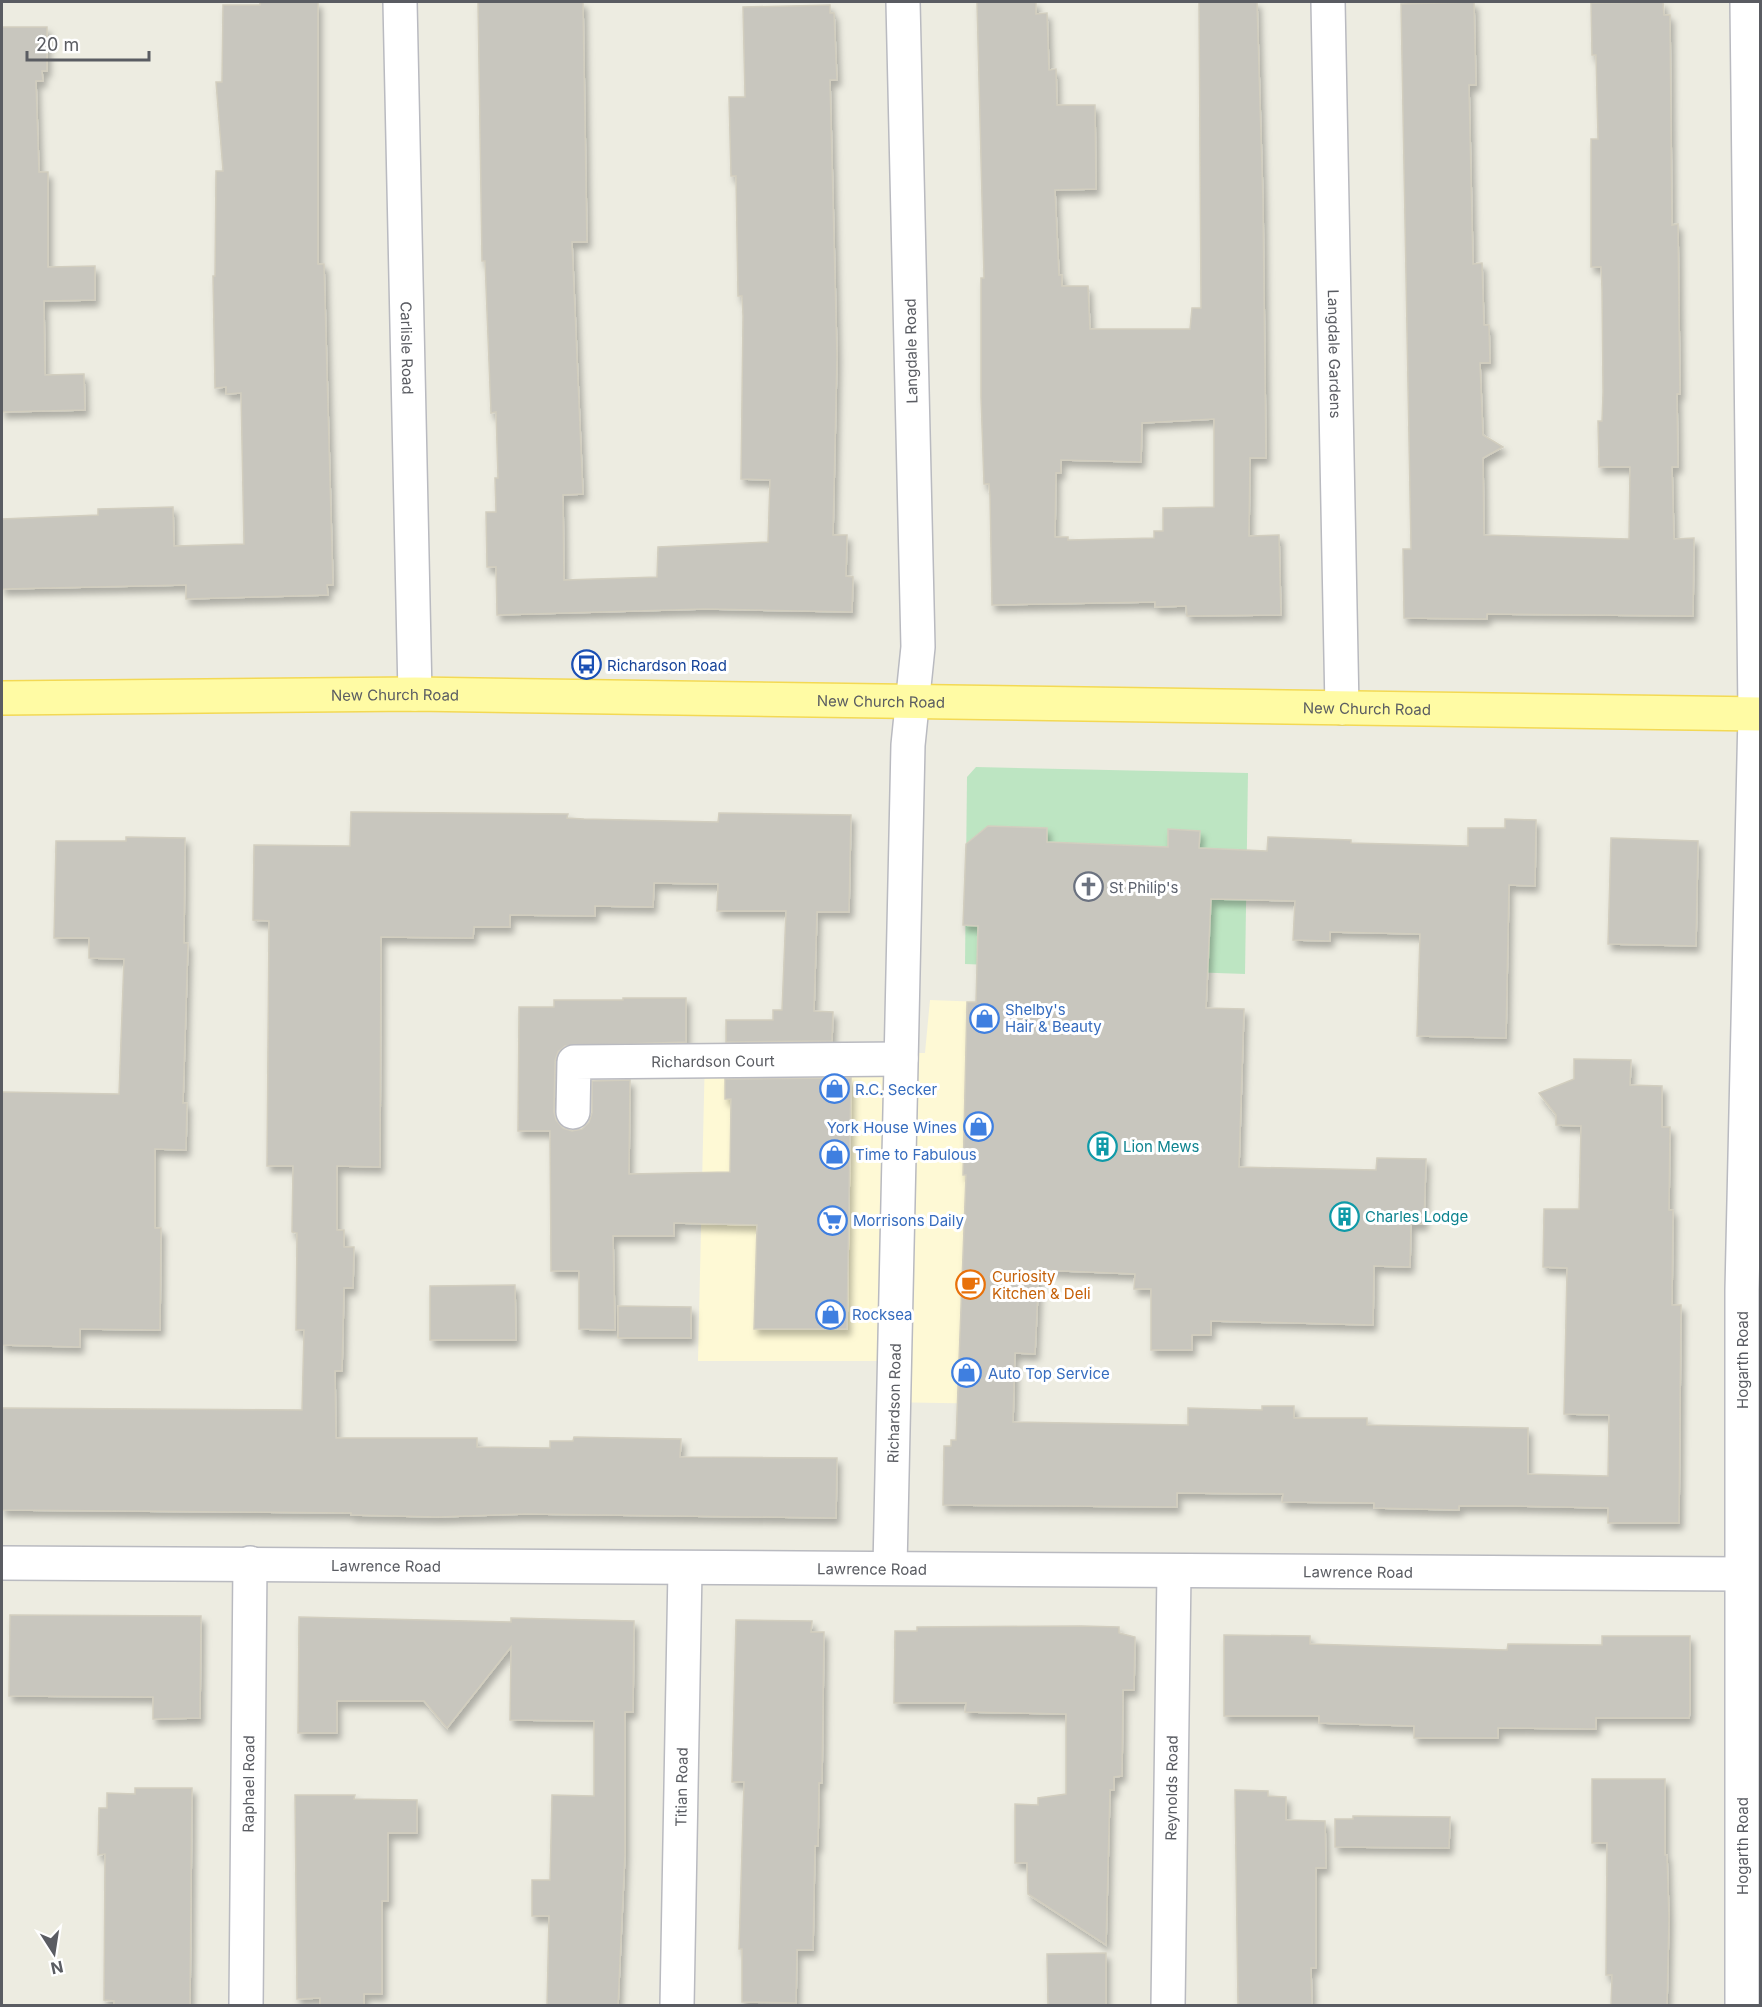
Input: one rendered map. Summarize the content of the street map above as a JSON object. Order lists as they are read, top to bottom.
{
  "streets": {
    "main road": ["New Church Road"],
    "street": [
      "Carlisle Road",
      "Langdale Road",
      "Langdale Gardens",
      "Richardson Court",
      "Hogarth Road",
      "Richardson Road",
      "Lawrence Road",
      "Raphael Road",
      "Titian Road",
      "Reynolds Road"
    ]
  },
  "crossings": [
    ["Carlisle Road", "New Church Road"],
    ["Langdale Road", "New Church Road"],
    ["Langdale Road", "Richardson Road"],
    ["Langdale Gardens", "New Church Road"],
    ["New Church Road", "Hogarth Road"],
    ["New Church Road", "Richardson Road"],
    ["Richardson Court", "Richardson Road"],
    ["Hogarth Road", "Lawrence Road"],
    ["Richardson Road", "Lawrence Road"],
    ["Lawrence Road", "Raphael Road"],
    ["Lawrence Road", "Titian Road"],
    ["Lawrence Road", "Reynolds Road"]
  ],
  "places": {
    "bus stop": ["Richardson Road"],
    "church": ["St Philip's"],
    "shop": [
      "Shelby's Hair & Beauty",
      "R.C. Secker",
      "York House Wines",
      "Time to Fabulous",
      "Rocksea",
      "Auto Top Service"
    ],
    "building": ["Lion Mews", "Charles Lodge"],
    "supermarket": ["Morrisons Daily"],
    "cafe": ["Curiosity Kitchen & Deli"]
  },
  "scale_bar": "20 m",
  "north": "bottom"
}
